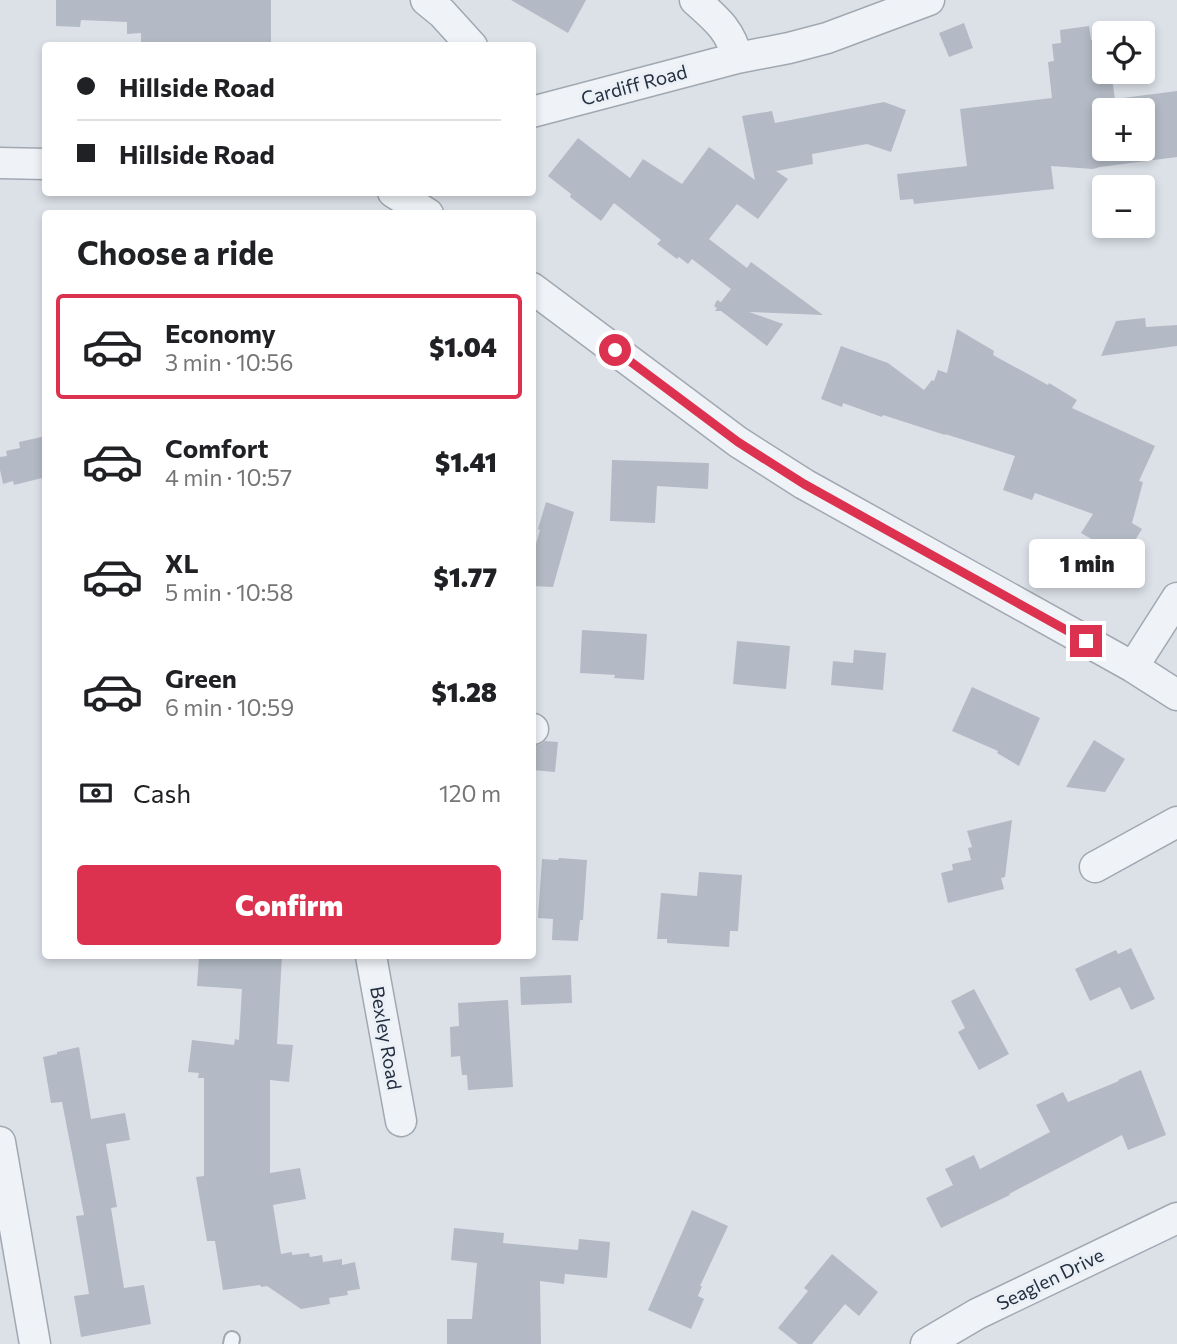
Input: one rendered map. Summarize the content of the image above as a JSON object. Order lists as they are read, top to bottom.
{
  "streets": {
    "street": ["Cardiff Road", "Bexley Road", "Seaglen Drive"]
  },
  "page": {
    "map_buttons": ["+", "−"],
    "banner": ["Hillside Road", "Hillside Road"],
    "heading": "Choose a ride",
    "list": [
      {
        "name": "Economy",
        "note": "3 min · 10:56",
        "value": "$1.04"
      },
      {
        "name": "Comfort",
        "note": "4 min · 10:57",
        "value": "$1.41"
      },
      {
        "name": "XL",
        "note": "5 min · 10:58",
        "value": "$1.77"
      },
      {
        "name": "Green",
        "note": "6 min · 10:59",
        "value": "$1.28"
      }
    ],
    "bubble": "1 min",
    "pay": ["Cash", "120 m"],
    "buttons": "Confirm"
  }
}
